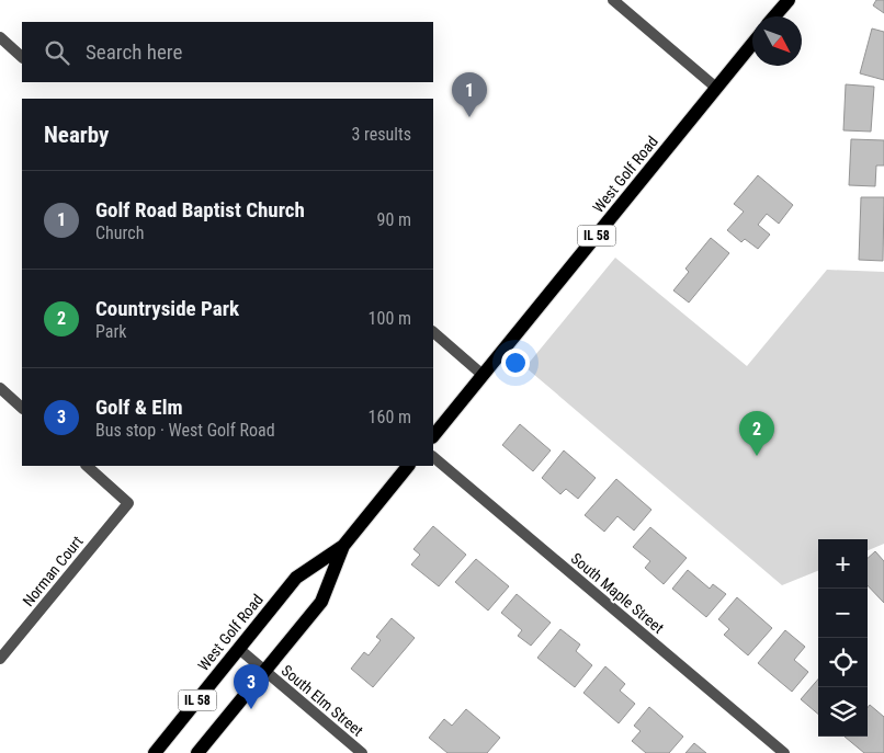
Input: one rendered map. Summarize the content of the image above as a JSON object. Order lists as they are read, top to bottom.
{
  "streets": {
    "main road": ["West Golf Road", "IL 58"],
    "street": ["Norman Court", "South Maple Street", "South Elm Street"]
  },
  "crossings": [
    ["West Golf Road", "South Elm Street"]
  ],
  "north": "bottom right",
  "page": {
    "search": "Search here",
    "pins": ["1", "2", "3"],
    "heading": ["Nearby", "3 results"],
    "list": [
      {
        "mark": "1",
        "name": "Golf Road Baptist Church",
        "note": "Church",
        "value": "90 m"
      },
      {
        "mark": "2",
        "name": "Countryside Park",
        "note": "Park",
        "value": "100 m"
      },
      {
        "mark": "3",
        "name": "Golf & Elm",
        "note": "Bus stop · West Golf Road",
        "value": "160 m"
      }
    ],
    "map_buttons": ["+", "−"]
  }
}
